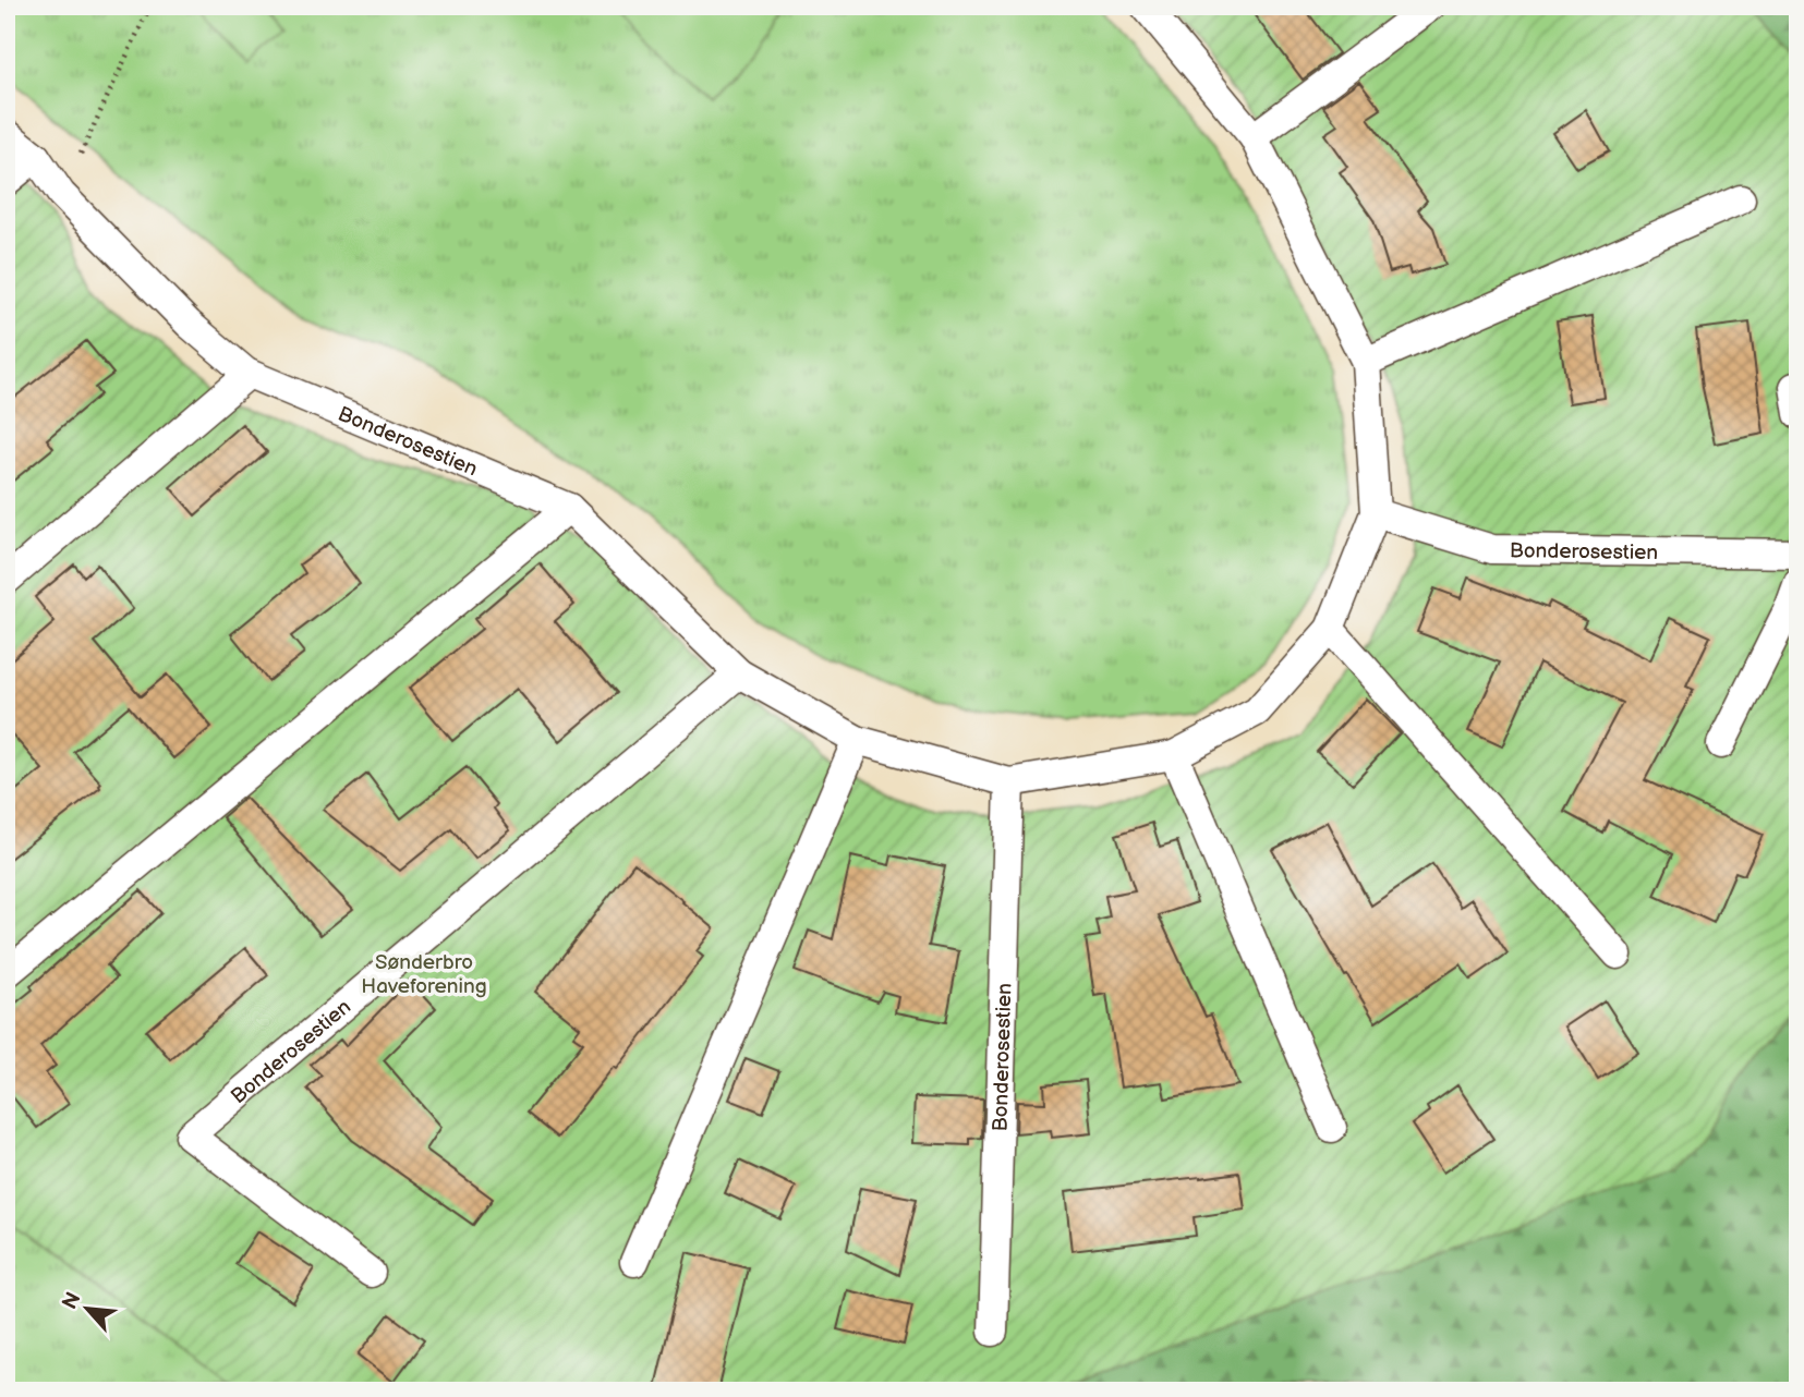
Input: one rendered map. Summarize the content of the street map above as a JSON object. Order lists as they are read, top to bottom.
{
  "streets": {
    "lane": ["Bonderosestien"]
  },
  "parks": ["Sønderbro Haveforening"],
  "north": "top left"
}
